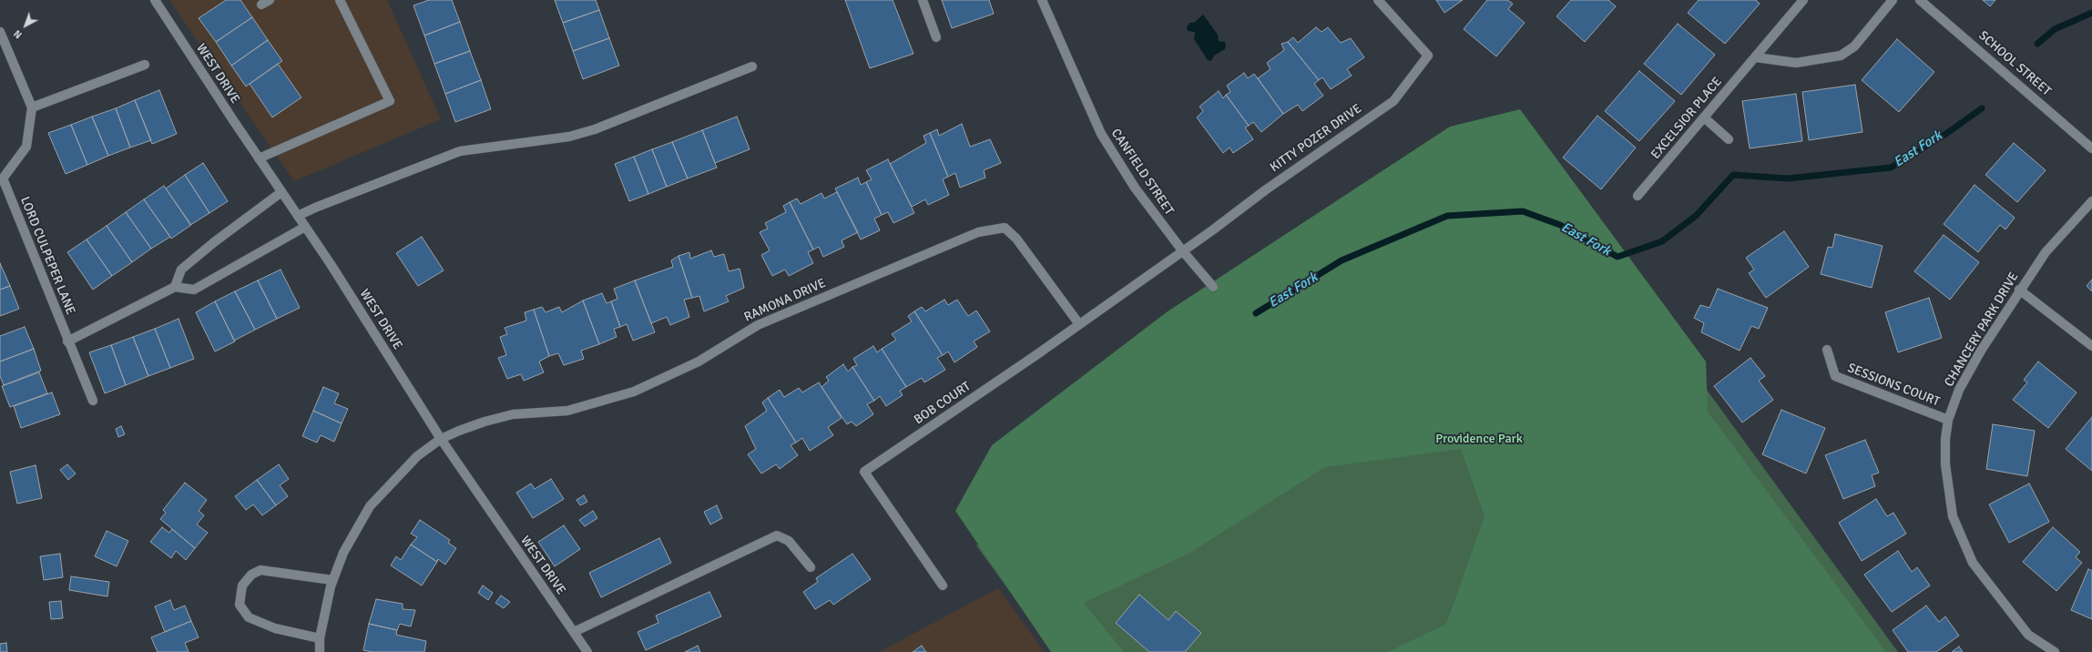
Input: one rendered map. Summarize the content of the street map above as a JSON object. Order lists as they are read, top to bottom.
{
  "streets": {
    "street": [
      "SCHOOL STREET",
      "WEST DRIVE",
      "EXCELSIOR PLACE",
      "KITTY POZER DRIVE",
      "CANFIELD STREET",
      "LORD CULPEPER LANE",
      "RAMONA DRIVE",
      "CHANCERY PARK DRIVE",
      "SESSIONS COURT",
      "BOB COURT"
    ]
  },
  "crossings": [
    ["WEST DRIVE", "RAMONA DRIVE"],
    ["KITTY POZER DRIVE", "CANFIELD STREET"],
    ["KITTY POZER DRIVE", "BOB COURT"],
    ["RAMONA DRIVE", "BOB COURT"],
    ["CHANCERY PARK DRIVE", "SESSIONS COURT"]
  ],
  "water": ["East Fork"],
  "parks": ["Providence Park"],
  "north": "bottom left"
}
